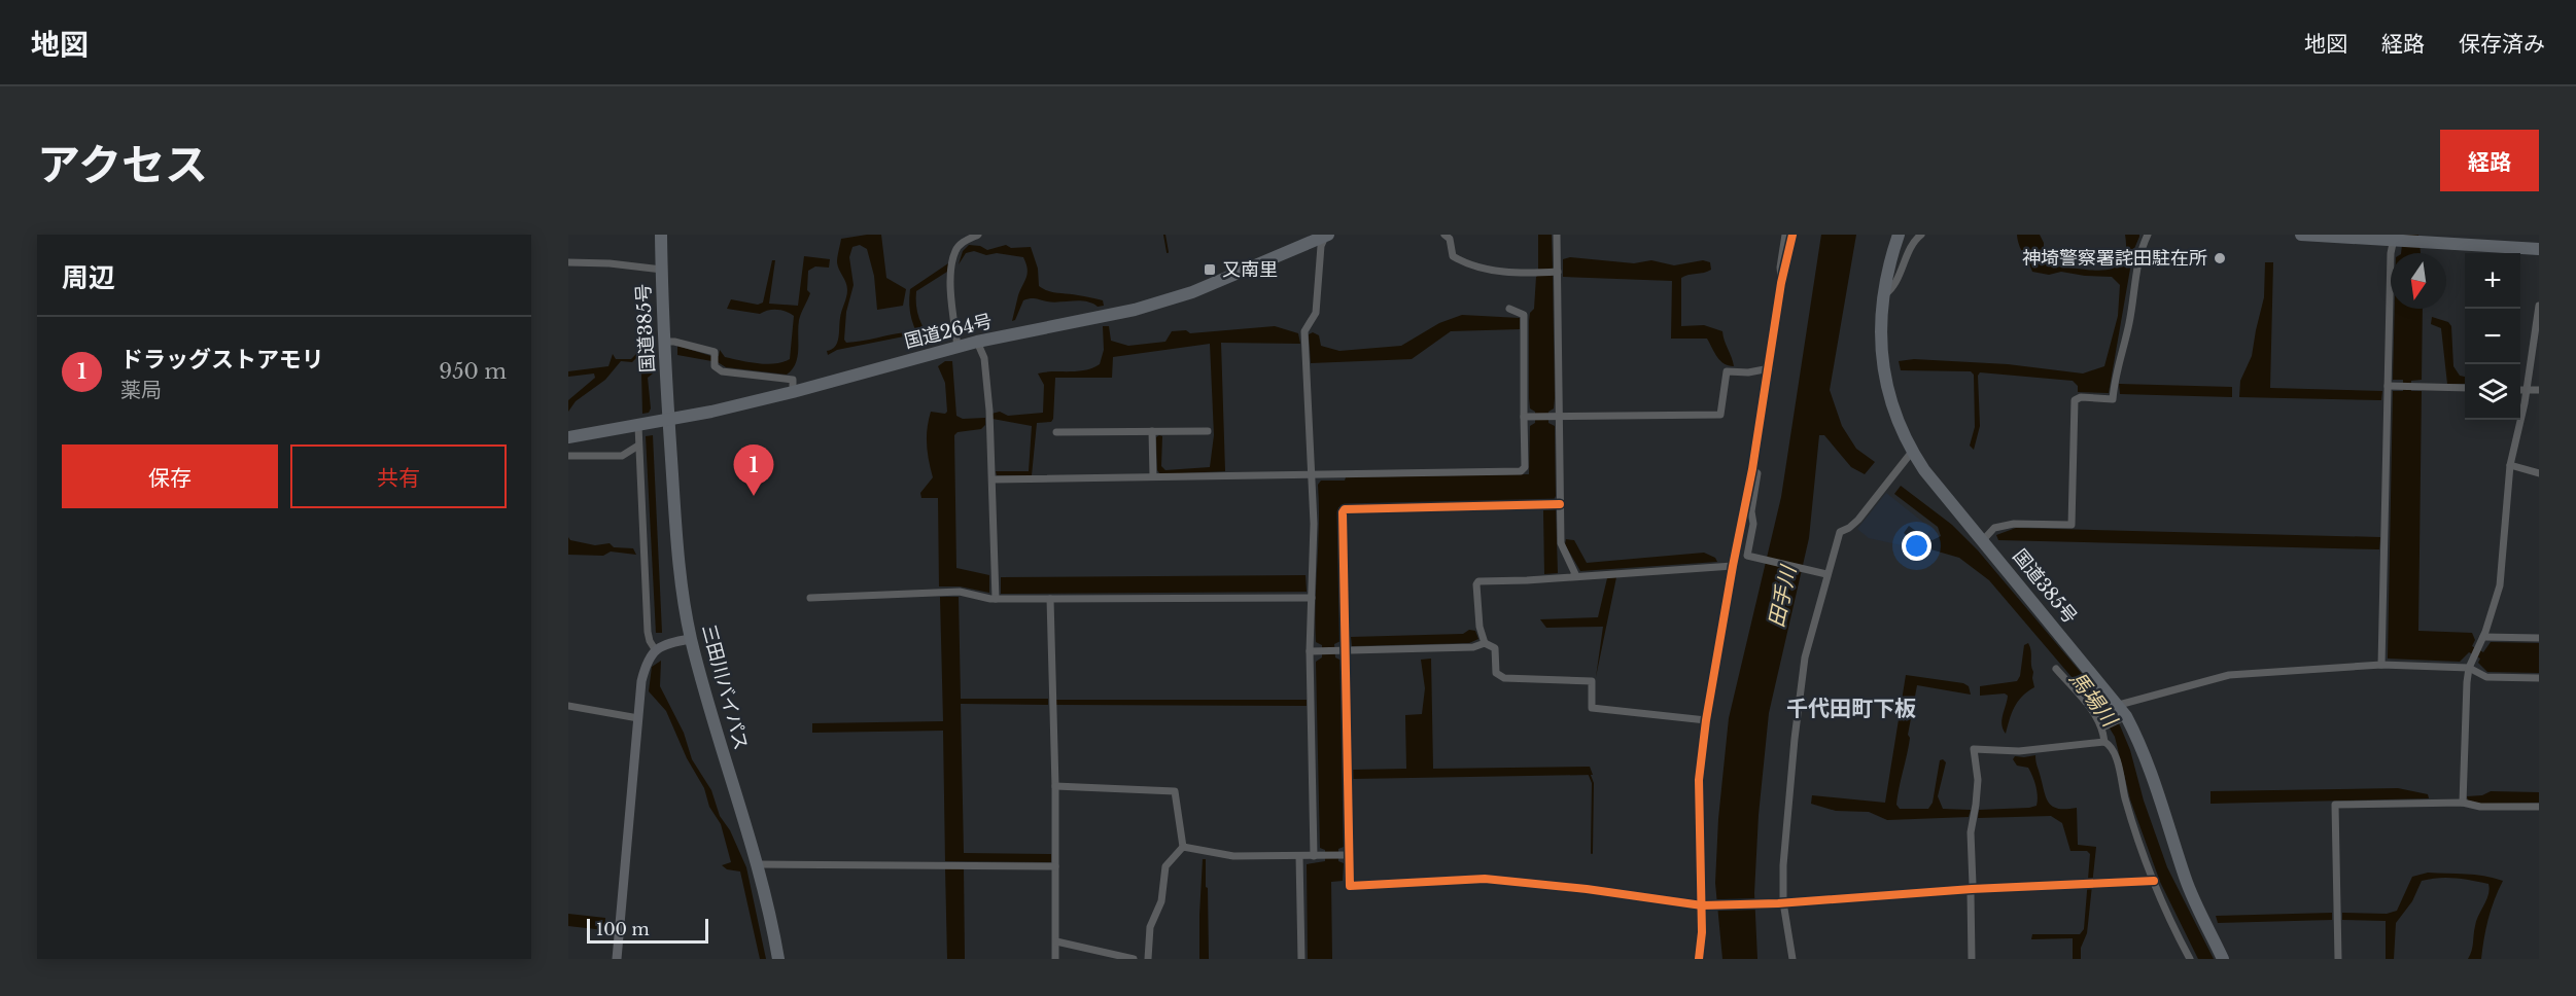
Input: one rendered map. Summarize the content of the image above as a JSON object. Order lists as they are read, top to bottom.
{
  "streets": {
    "highway": ["国道385号", "国道264号", "三田川バイパス"]
  },
  "crossings": [
    ["国道385号", "国道264号"],
    ["国道385号", "三田川バイパス"],
    ["国道264号", "三田川バイパス"]
  ],
  "districts": ["千代田町下板"],
  "water": ["田手川", "馬場川"],
  "places": {
    "other": ["神埼警察署詫田駐在所"],
    "transit": ["又南里"]
  },
  "scale_bar": "100 m",
  "north": "bottom",
  "page": {
    "header": "地図",
    "nav": ["地図", "経路", "保存済み"],
    "title": "アクセス",
    "buttons": [
      "経路",
      ["保存", "共有"]
    ],
    "heading": "周辺",
    "map_buttons": ["+", "−"],
    "list": [
      {
        "mark": "1",
        "name": "ドラッグストアモリ",
        "note": "薬局",
        "value": "950 m"
      }
    ],
    "pins": "1",
    "scale": "100 m"
  }
}
